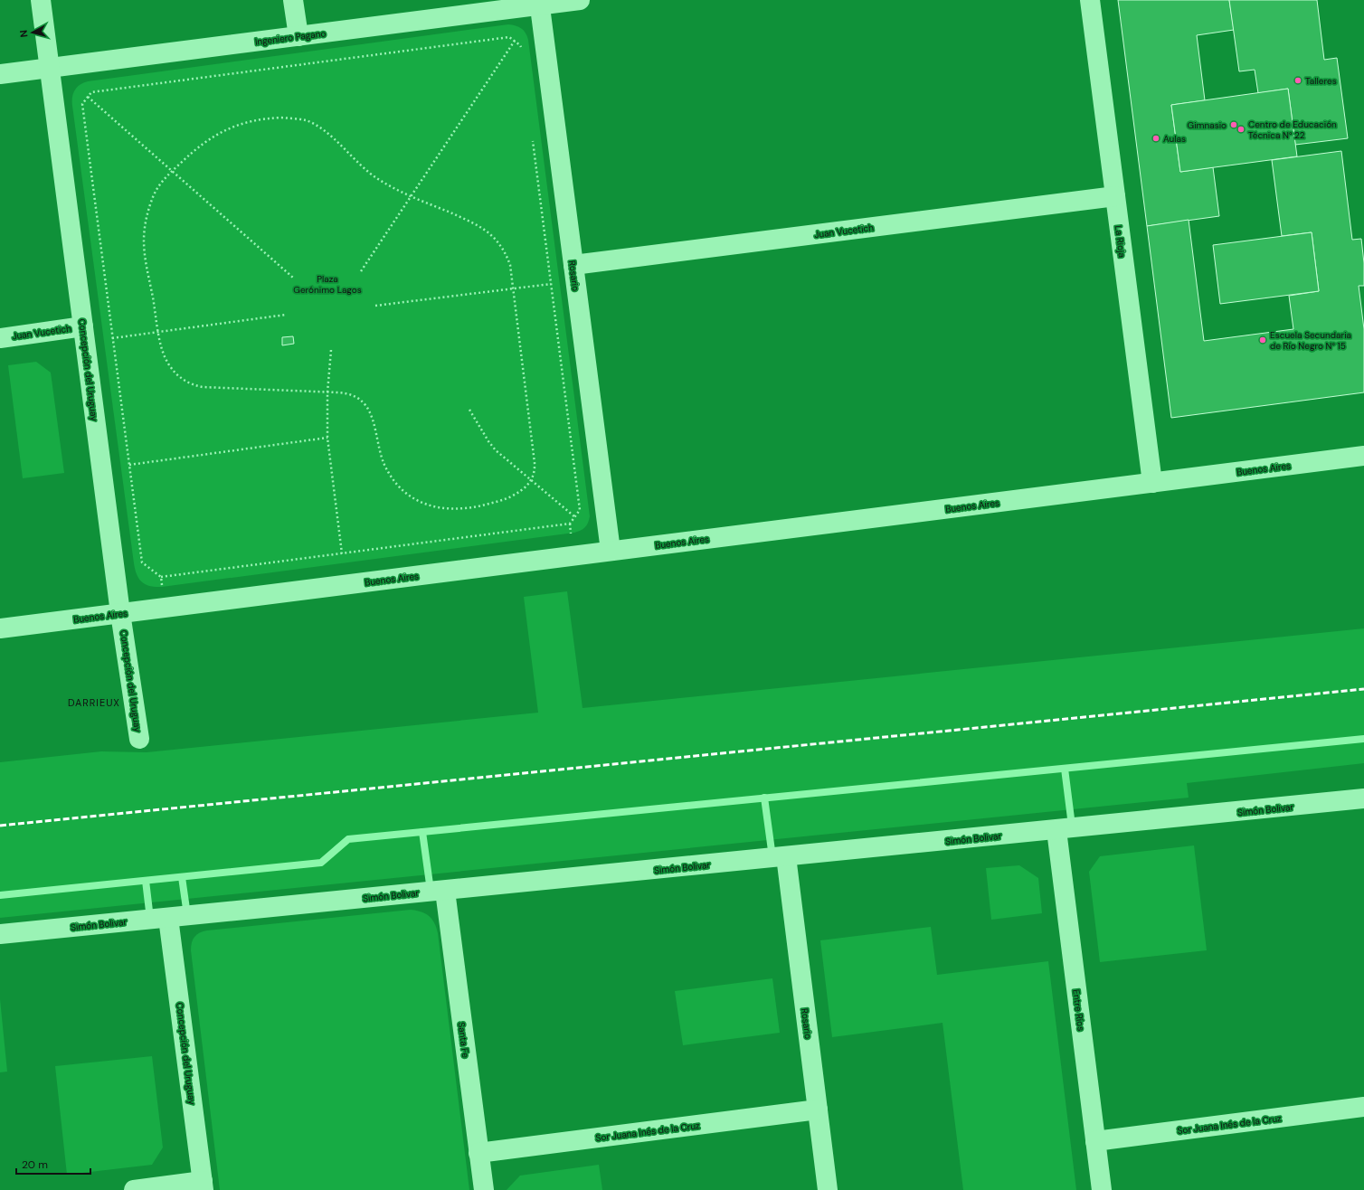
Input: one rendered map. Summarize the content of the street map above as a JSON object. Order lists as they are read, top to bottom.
{
  "streets": {
    "street": [
      "Ingeniero Pagano",
      "Juan Vucetich",
      "La Rioja",
      "Rosario",
      "Concepción del Uruguay",
      "Buenos Aires",
      "Simón Bolivar",
      "Entre Ríos",
      "Santa Fe",
      "Sor Juana Inés de la Cruz"
    ]
  },
  "crossings": [
    ["Ingeniero Pagano", "Rosario"],
    ["Ingeniero Pagano", "Concepción del Uruguay"],
    ["Juan Vucetich", "La Rioja"],
    ["Juan Vucetich", "Rosario"],
    ["Juan Vucetich", "Concepción del Uruguay"],
    ["La Rioja", "Buenos Aires"],
    ["Rosario", "Buenos Aires"],
    ["Rosario", "Simón Bolivar"],
    ["Rosario", "Sor Juana Inés de la Cruz"],
    ["Concepción del Uruguay", "Buenos Aires"],
    ["Concepción del Uruguay", "Simón Bolivar"],
    ["Simón Bolivar", "Entre Ríos"],
    ["Simón Bolivar", "Santa Fe"],
    ["Entre Ríos", "Sor Juana Inés de la Cruz"],
    ["Santa Fe", "Sor Juana Inés de la Cruz"]
  ],
  "districts": ["DARRIEUX"],
  "parks": ["Plaza Gerónimo Lagos"],
  "places": [
    "Talleres",
    "Gimnasio",
    "Centro de Educación Técnica N° 22",
    "Aulas",
    "Escuela Secundaria de Río Negro N° 15"
  ],
  "scale_bar": "20 m",
  "north": "left"
}
